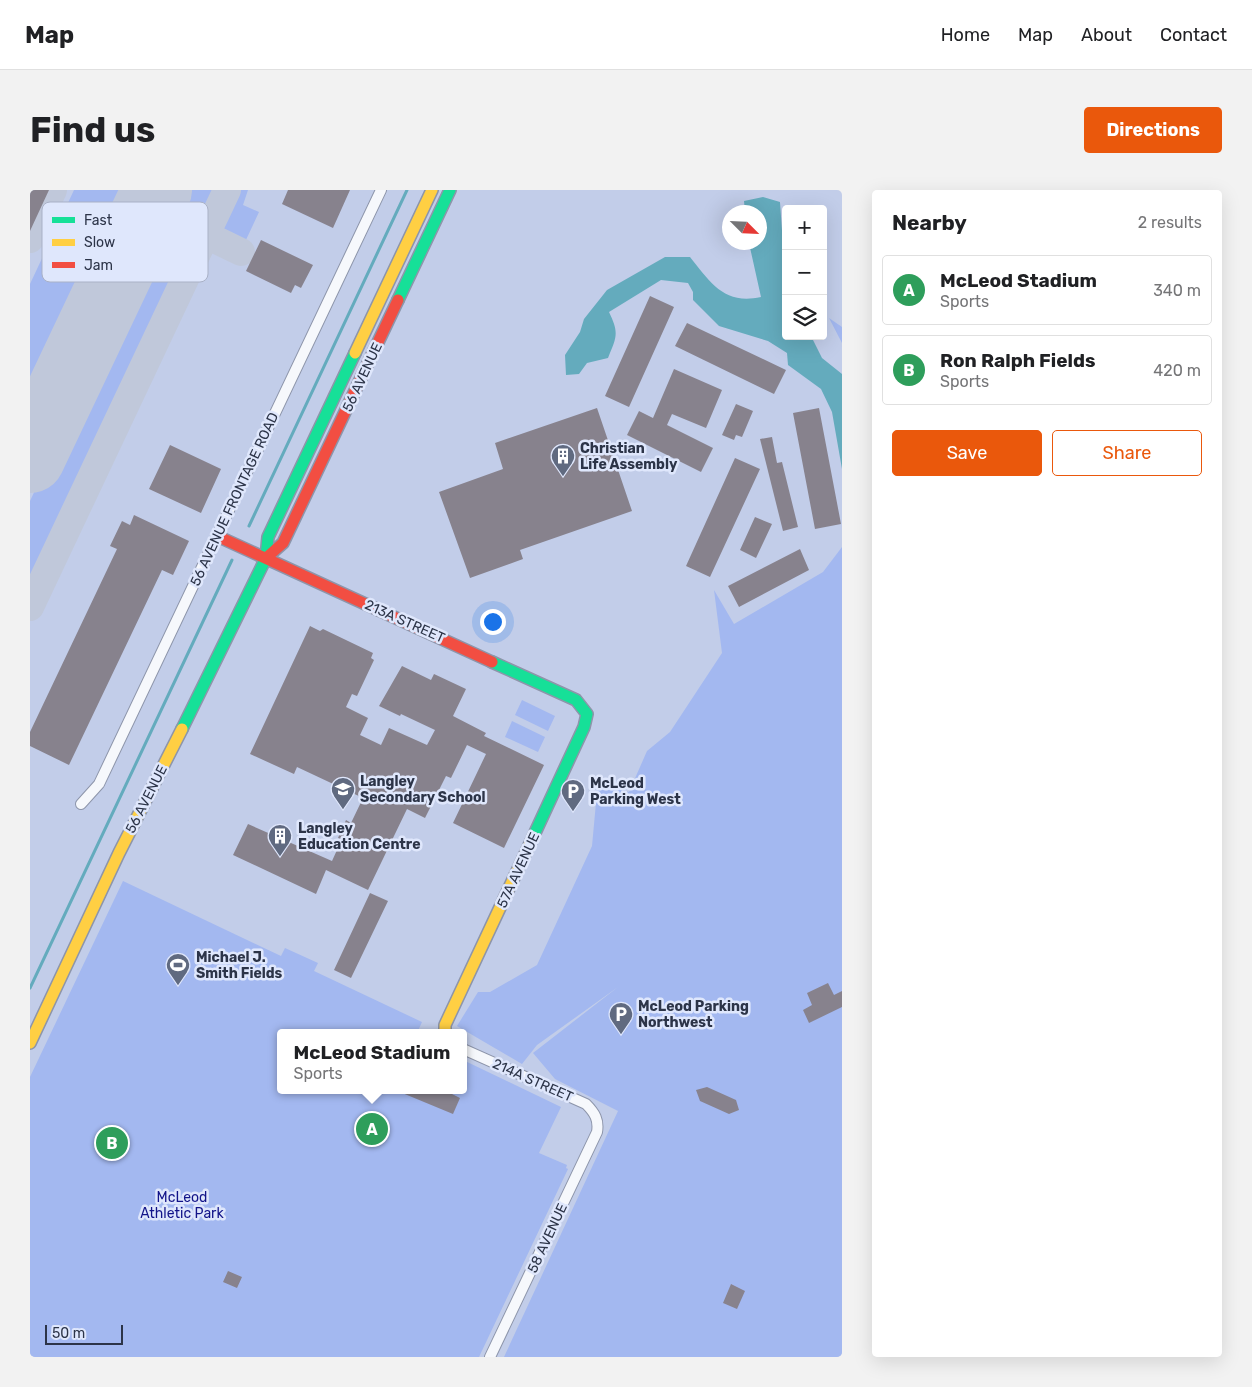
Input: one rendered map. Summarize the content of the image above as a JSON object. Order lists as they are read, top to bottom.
{
  "streets": {
    "main road": ["56 AVENUE", "213A STREET", "57A AVENUE"],
    "street": ["56 AVENUE FRONTAGE ROAD", "214A STREET", "58 AVENUE"]
  },
  "crossings": [
    ["56 AVENUE", "213A STREET"],
    ["56 AVENUE FRONTAGE ROAD", "213A STREET"],
    ["213A STREET", "57A AVENUE"],
    ["214A STREET", "58 AVENUE"]
  ],
  "parks": ["McLeod Athletic Park"],
  "places": {
    "building": ["Christian Life Assembly", "Langley Education Centre"],
    "school or university": ["Langley Secondary School"],
    "parking": ["McLeod Parking West", "McLeod Parking Northwest"],
    "sports": ["Michael J. Smith Fields"]
  },
  "legend": ["Fast", "Slow", "Jam"],
  "scale_bar": "50 m",
  "north": "bottom right",
  "page": {
    "header": "Map",
    "nav": [
      "Home",
      "Map",
      "About",
      "Contact"
    ],
    "buttons": [
      "Directions",
      ["Save", "Share"]
    ],
    "title": "Find us",
    "heading": ["Nearby", "2 results"],
    "map_buttons": ["+", "−"],
    "list": [
      {
        "mark": "A",
        "name": "McLeod Stadium",
        "note": "Sports",
        "value": "340 m"
      },
      {
        "mark": "B",
        "name": "Ron Ralph Fields",
        "note": "Sports",
        "value": "420 m"
      }
    ],
    "popup": ["McLeod Stadium", "Sports"],
    "pins": ["A", "B"],
    "scale": "50 m"
  }
}
